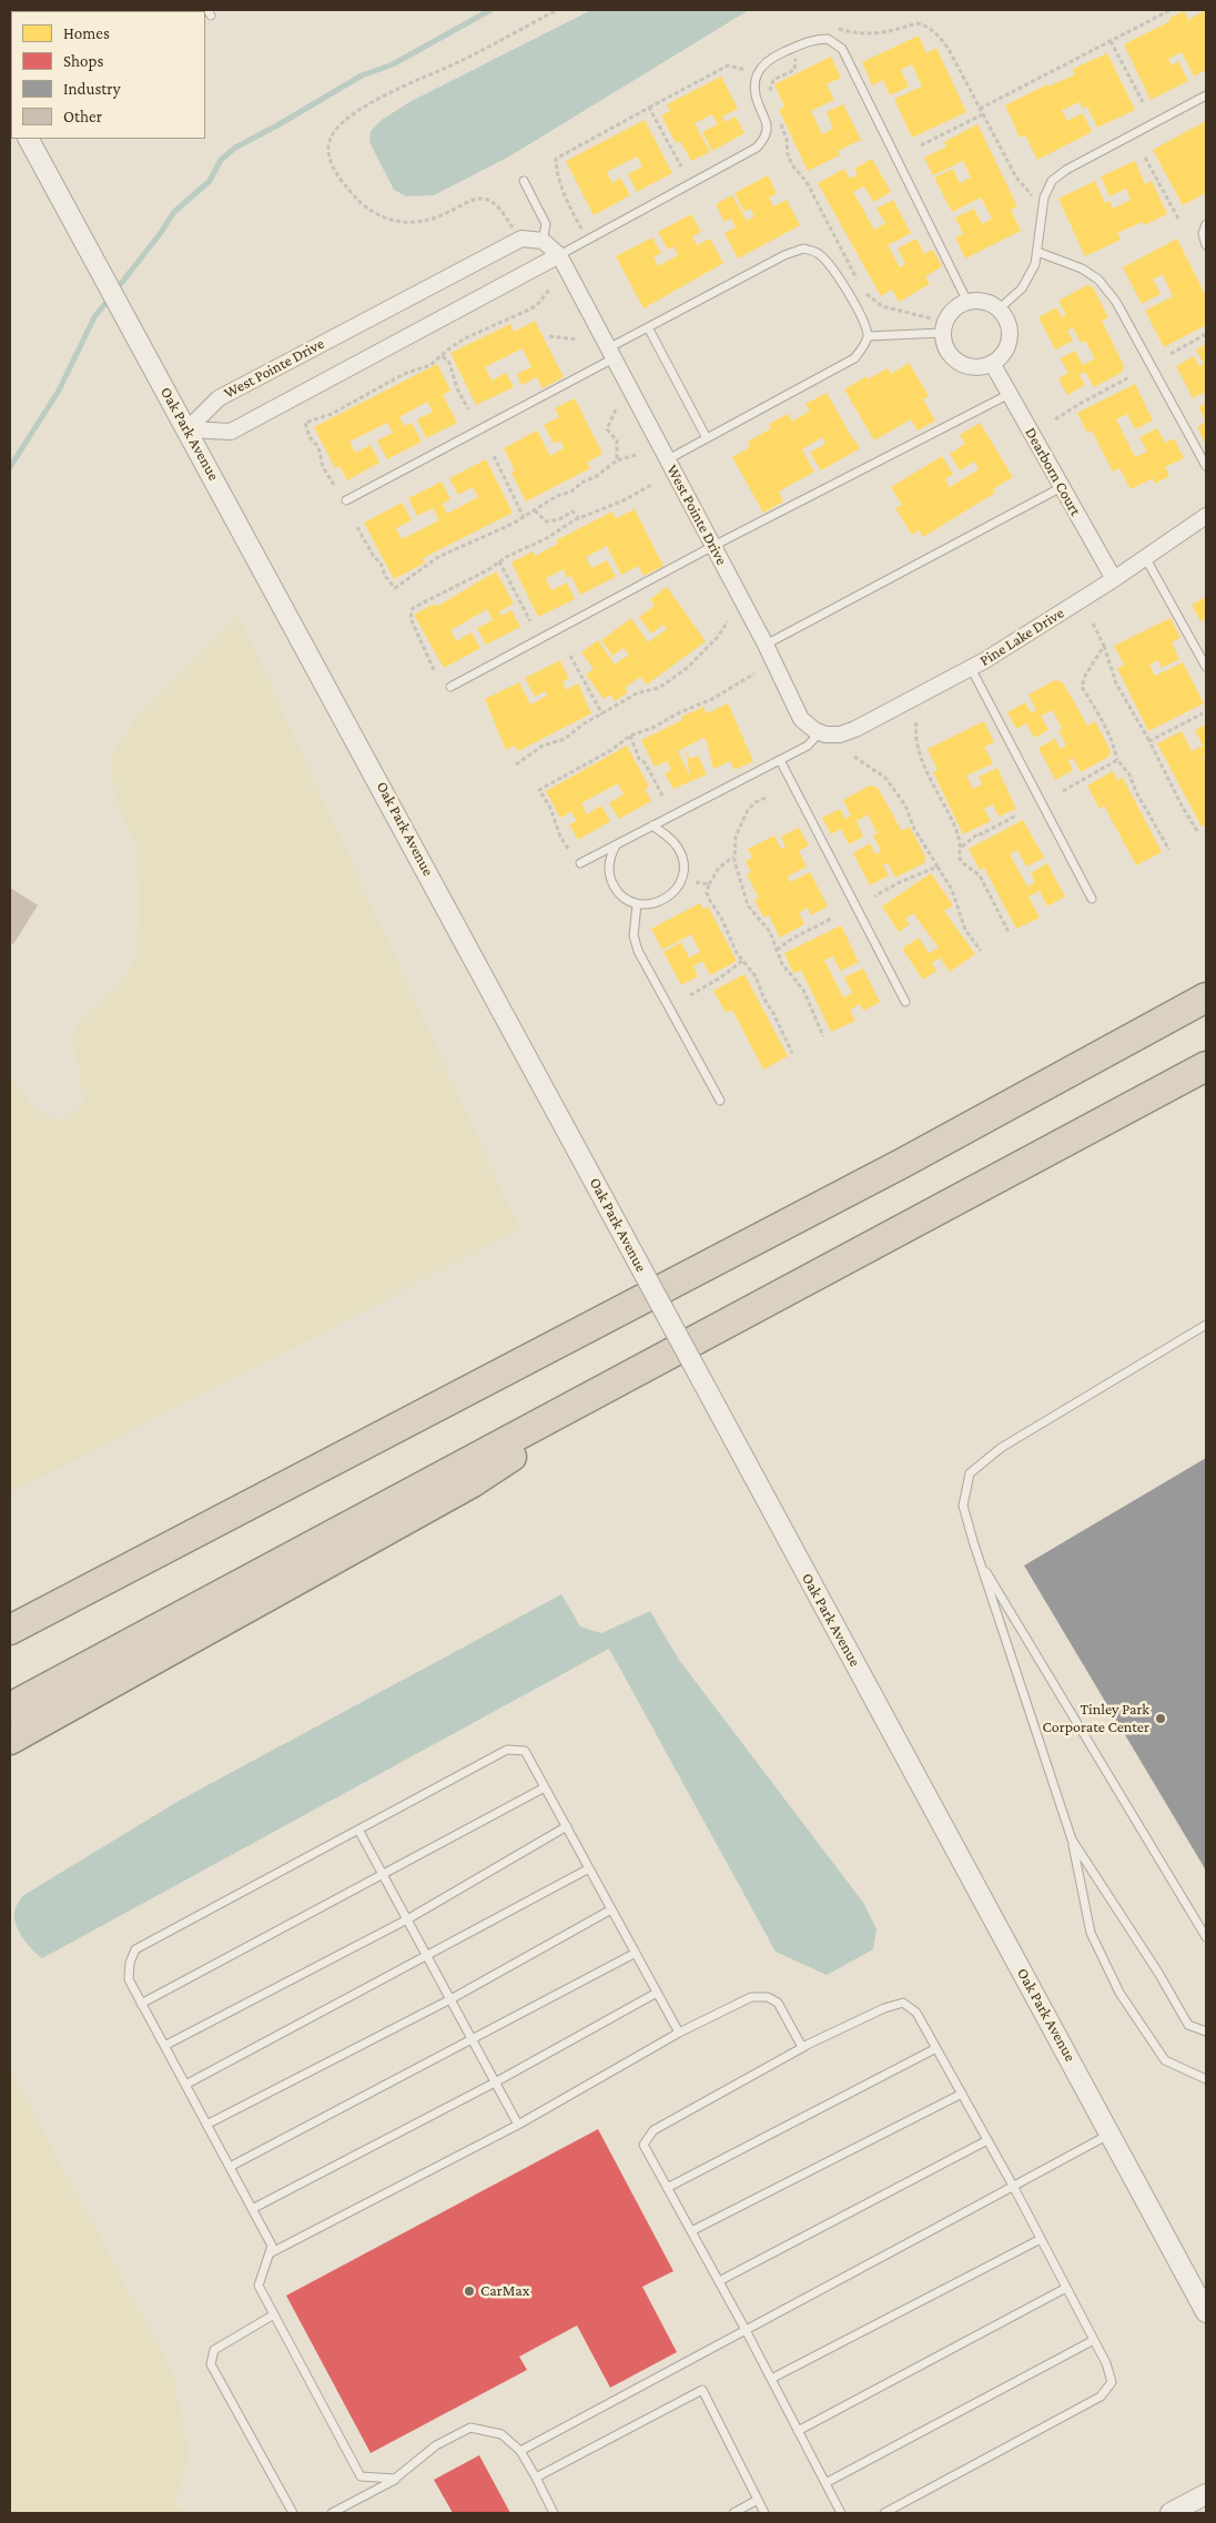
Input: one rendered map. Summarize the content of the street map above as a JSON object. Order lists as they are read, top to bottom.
{
  "streets": {
    "street": [
      "West Pointe Drive",
      "Oak Park Avenue",
      "Dearborn Court",
      "Pine Lake Drive"
    ]
  },
  "crossings": [
    ["West Pointe Drive", "Oak Park Avenue"],
    ["West Pointe Drive", "Pine Lake Drive"],
    ["Dearborn Court", "Pine Lake Drive"]
  ],
  "places": ["Tinley Park Corporate Center", "CarMax"],
  "legend": [
    "Homes",
    "Shops",
    "Industry",
    "Other"
  ]
}
